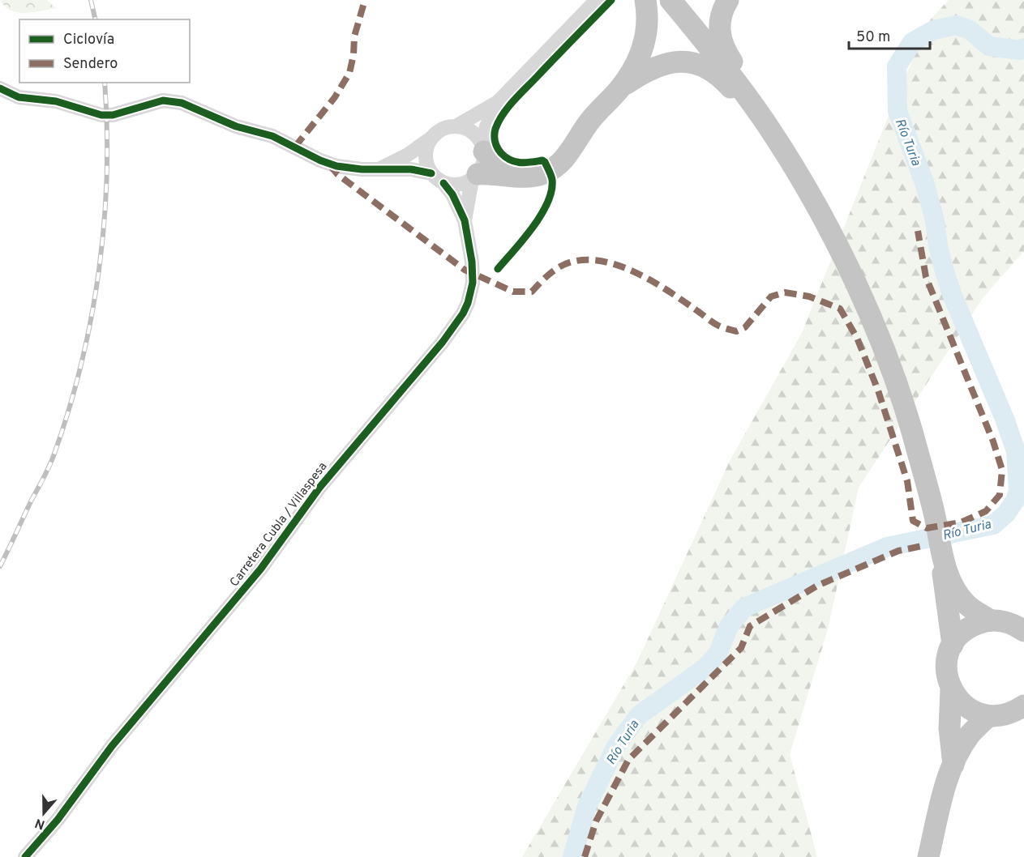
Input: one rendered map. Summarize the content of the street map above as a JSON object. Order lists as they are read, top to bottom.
{
  "streets": {
    "street": ["Carretera Cubla / Villaspesa"]
  },
  "water": ["Río Turia"],
  "legend": ["Ciclovía", "Sendero"],
  "scale_bar": "50 m",
  "north": "bottom"
}
